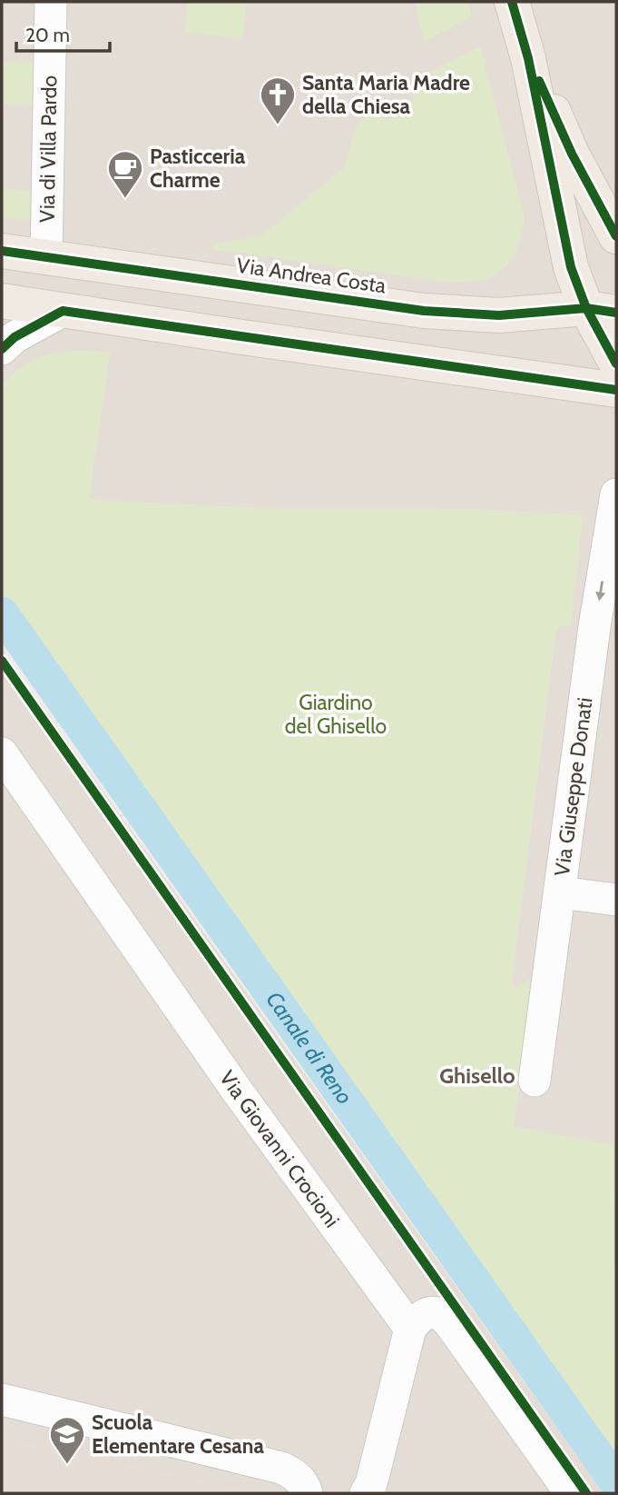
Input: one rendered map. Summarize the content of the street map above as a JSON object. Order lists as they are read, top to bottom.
{
  "streets": {
    "main road": ["Via Andrea Costa"],
    "street": ["Via di Villa Pardo", "Via Giuseppe Donati", "Via Giovanni Crocioni"]
  },
  "crossings": [
    ["Via di Villa Pardo", "Via Andrea Costa"]
  ],
  "one_way": ["Via Giuseppe Donati"],
  "districts": ["Ghisello"],
  "water": ["Canale di Reno"],
  "parks": ["Giardino del Ghisello"],
  "places": {
    "church": ["Santa Maria Madre della Chiesa"],
    "cafe": ["Pasticceria Charme"],
    "school or university": ["Scuola Elementare Cesana"]
  },
  "scale_bar": "20 m"
}
